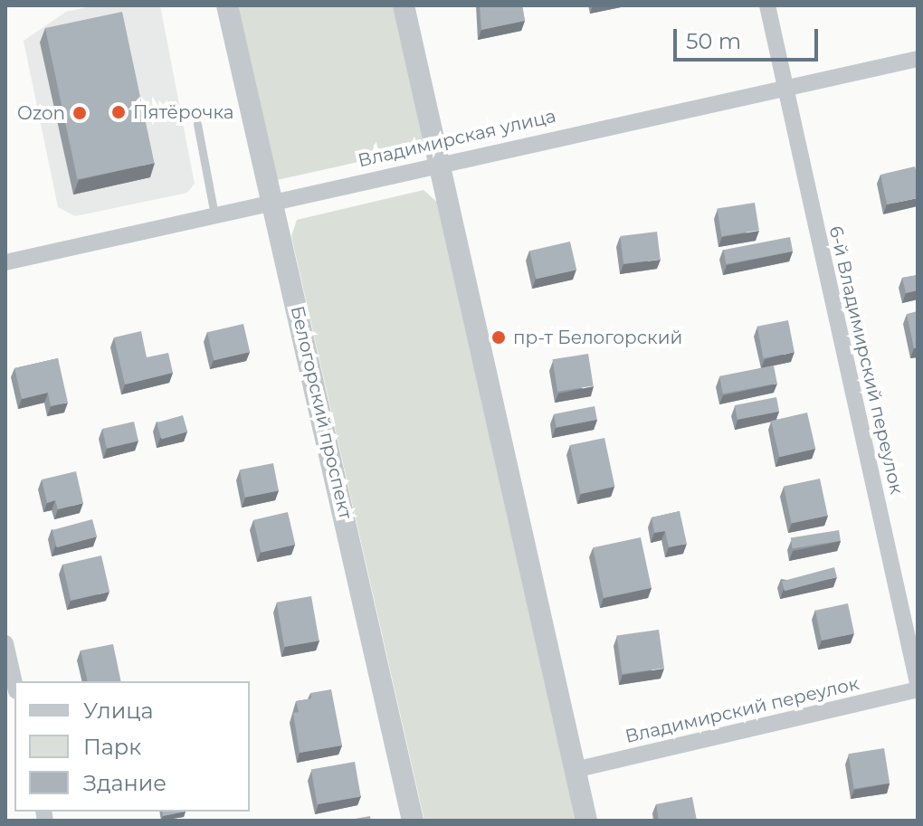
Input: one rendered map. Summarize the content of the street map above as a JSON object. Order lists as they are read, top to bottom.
{
  "streets": {
    "street": [
      "Владимирская улица",
      "6-й Владимирский переулок",
      "Белогорский проспект",
      "Владимирский переулок"
    ]
  },
  "crossings": [
    ["Владимирская улица", "6-й Владимирский переулок"],
    ["Владимирская улица", "Белогорский проспект"]
  ],
  "places": ["Пятёрочка", "Ozon", "пр-т Белогорский"],
  "legend": ["Улица", "Парк", "Здание"],
  "scale_bar": "50 m"
}
